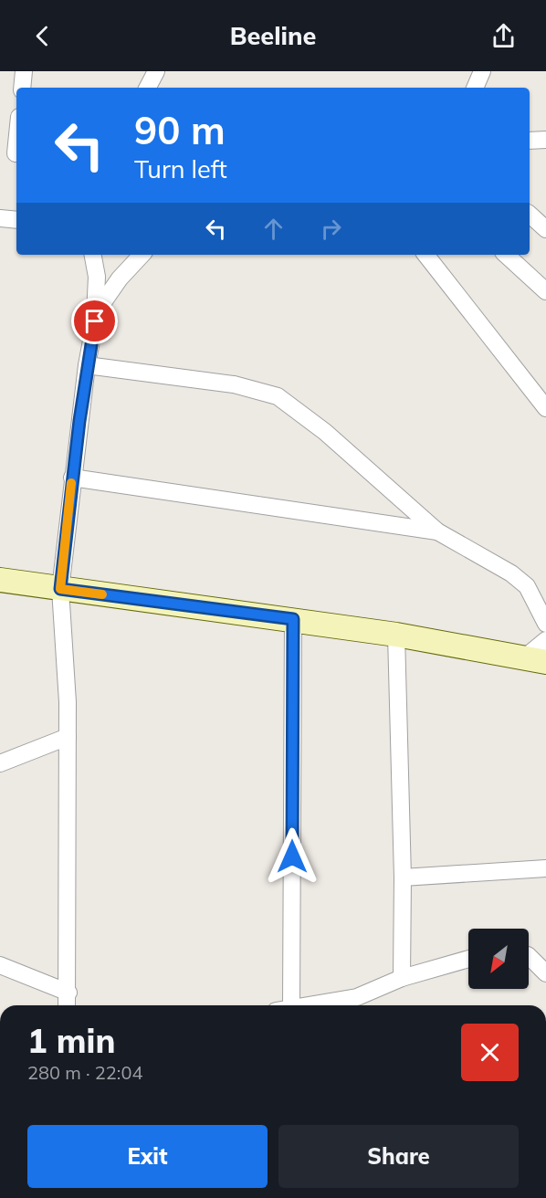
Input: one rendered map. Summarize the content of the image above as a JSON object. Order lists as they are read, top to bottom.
{
  "north": "bottom left",
  "page": {
    "header": "Beeline",
    "turn": ["90 m", "Turn left"],
    "heading": ["1 min", "280 m · 22:04"],
    "buttons": ["Exit", "Share"]
  }
}
